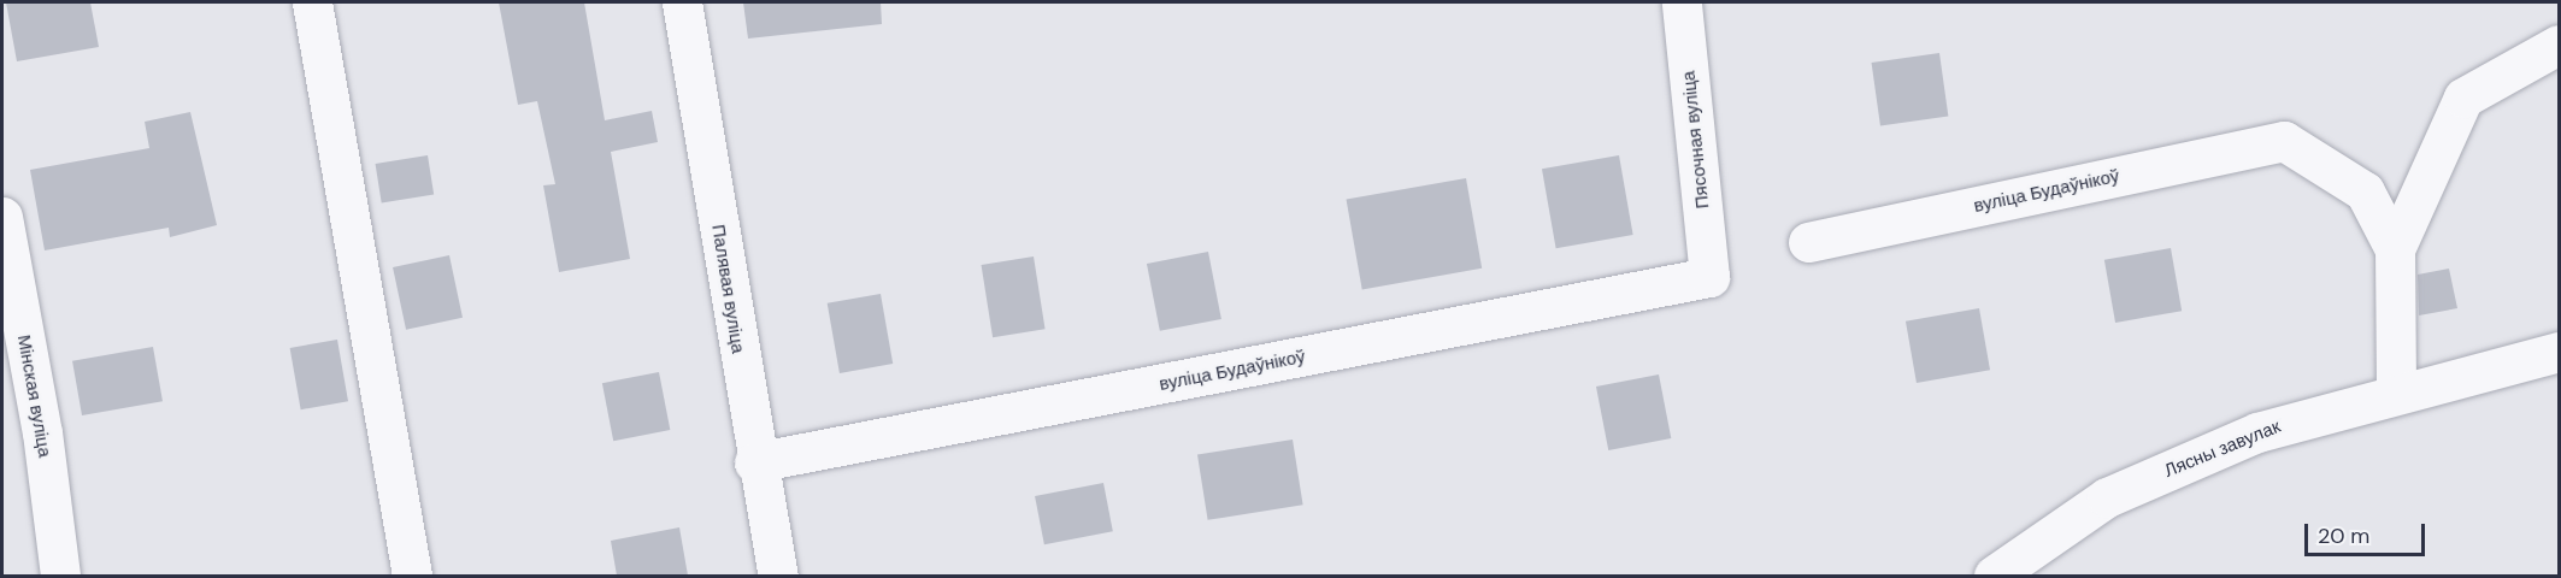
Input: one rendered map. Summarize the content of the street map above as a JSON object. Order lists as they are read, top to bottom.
{
  "streets": {
    "street": [
      "Пясочная вуліца",
      "вуліца Будаўнікоў",
      "Палявая вуліца",
      "Мінская вуліца",
      "Лясны завулак"
    ]
  },
  "crossings": [
    ["Пясочная вуліца", "вуліца Будаўнікоў"],
    ["вуліца Будаўнікоў", "Палявая вуліца"]
  ],
  "scale_bar": "20 m"
}
